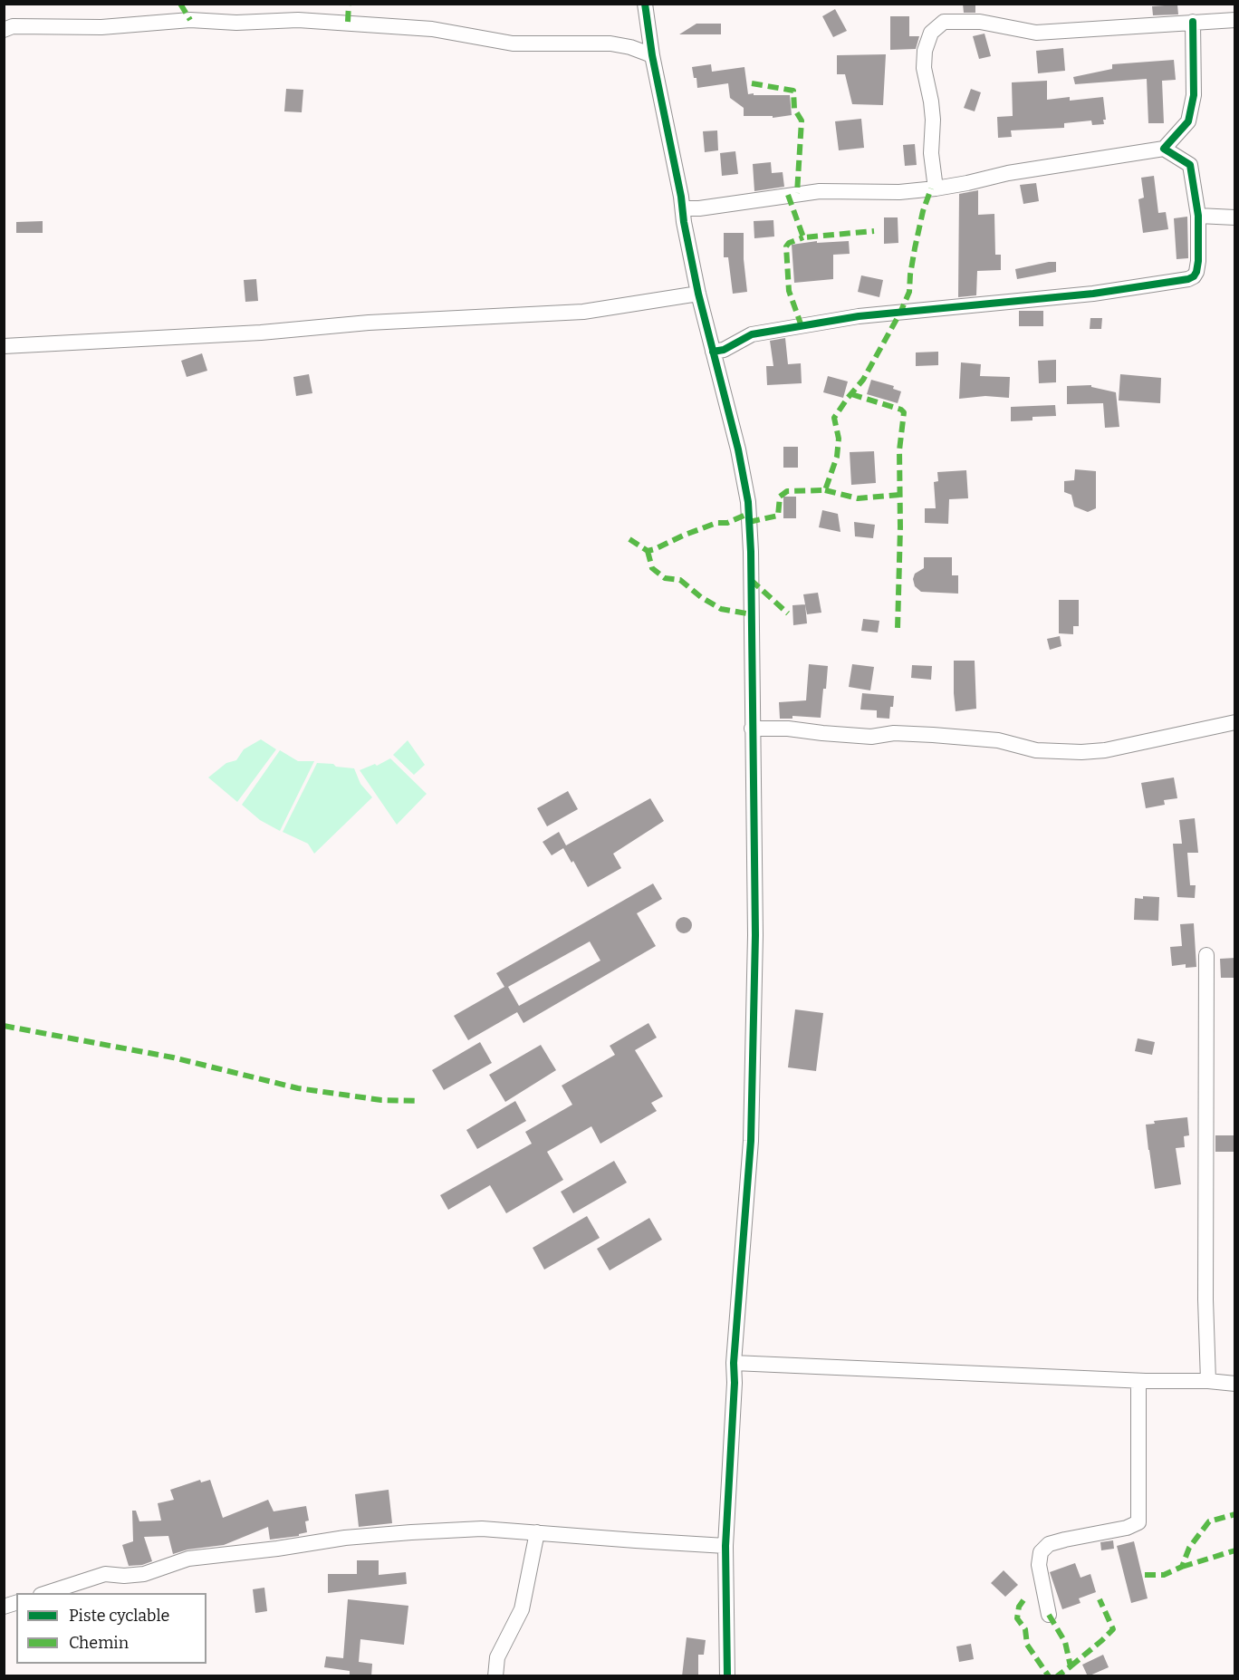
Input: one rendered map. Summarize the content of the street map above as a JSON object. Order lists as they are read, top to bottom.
{
  "legend": ["Piste cyclable", "Chemin"]
}
